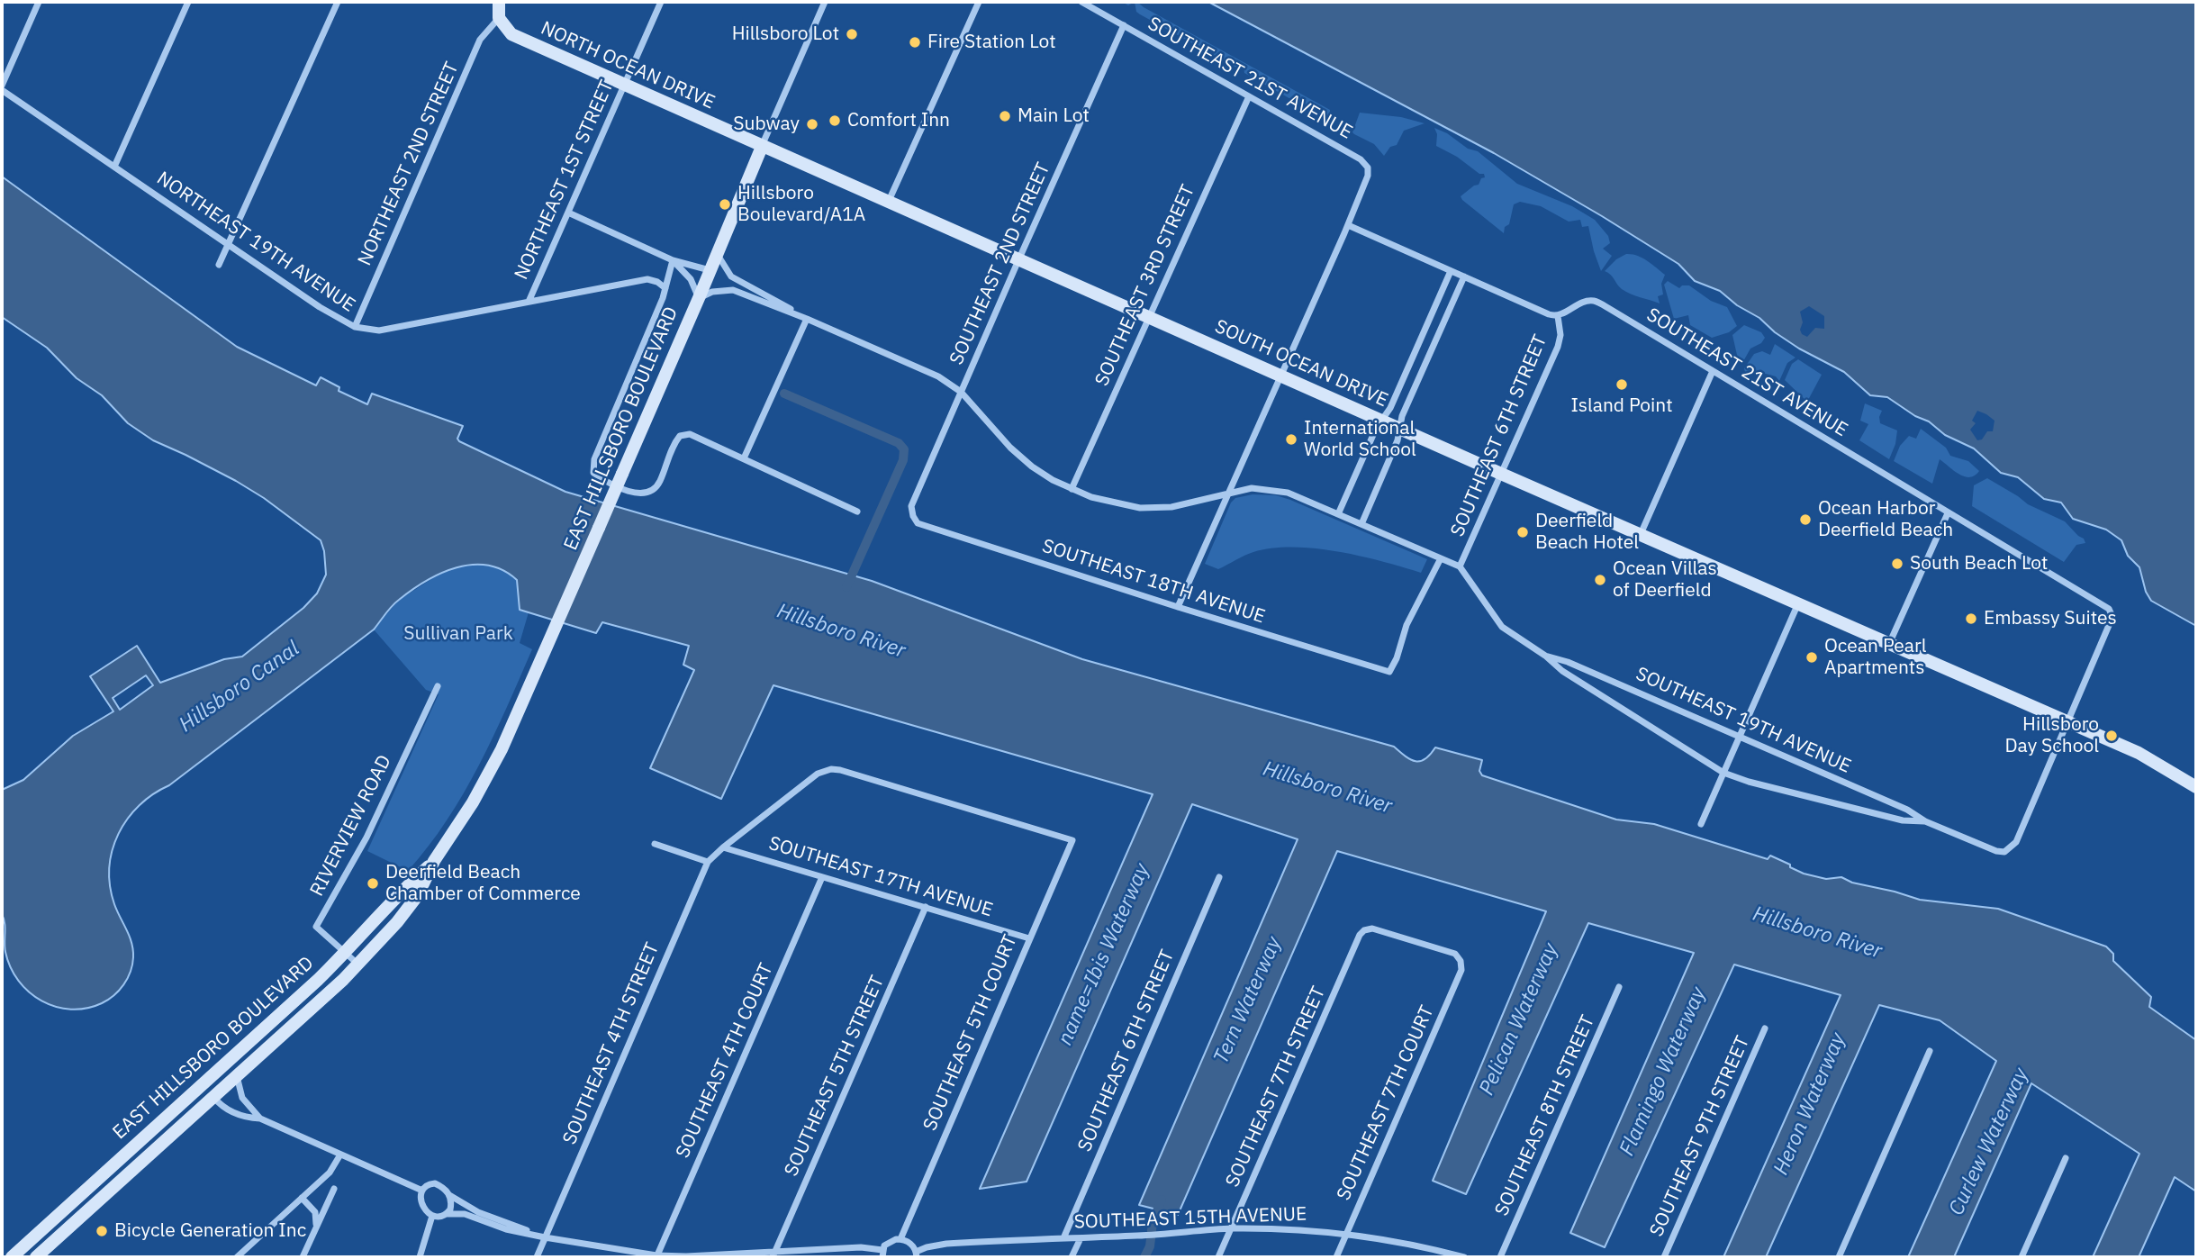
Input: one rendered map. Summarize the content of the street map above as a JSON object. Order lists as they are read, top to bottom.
{
  "streets": {
    "main road": ["NORTH OCEAN DRIVE", "SOUTH OCEAN DRIVE", "EAST HILLSBORO BOULEVARD"],
    "street": [
      "SOUTHEAST 21ST AVENUE",
      "NORTHEAST 2ND STREET",
      "NORTHEAST 1ST STREET",
      "NORTHEAST 19TH AVENUE",
      "SOUTHEAST 2ND STREET",
      "SOUTHEAST 3RD STREET",
      "SOUTHEAST 6TH STREET",
      "SOUTHEAST 18TH AVENUE",
      "SOUTHEAST 19TH AVENUE",
      "RIVERVIEW ROAD",
      "SOUTHEAST 17TH AVENUE",
      "SOUTHEAST 5TH COURT",
      "SOUTHEAST 4TH STREET",
      "SOUTHEAST 4TH COURT",
      "SOUTHEAST 5TH STREET",
      "SOUTHEAST 7TH STREET",
      "SOUTHEAST 7TH COURT",
      "SOUTHEAST 8TH STREET",
      "SOUTHEAST 9TH STREET",
      "SOUTHEAST 15TH AVENUE"
    ]
  },
  "crossings": [
    ["NORTH OCEAN DRIVE", "NORTHEAST 2ND STREET"],
    ["NORTH OCEAN DRIVE", "NORTHEAST 1ST STREET"],
    ["NORTH OCEAN DRIVE", "SOUTH OCEAN DRIVE"],
    ["NORTH OCEAN DRIVE", "EAST HILLSBORO BOULEVARD"],
    ["SOUTHEAST 21ST AVENUE", "SOUTHEAST 2ND STREET"],
    ["SOUTHEAST 21ST AVENUE", "SOUTHEAST 3RD STREET"],
    ["SOUTHEAST 21ST AVENUE", "SOUTH OCEAN DRIVE"],
    ["SOUTHEAST 21ST AVENUE", "SOUTHEAST 6TH STREET"],
    ["SOUTHEAST 21ST AVENUE", "SOUTHEAST 19TH AVENUE"],
    ["NORTHEAST 2ND STREET", "NORTHEAST 19TH AVENUE"],
    ["NORTHEAST 1ST STREET", "NORTHEAST 19TH AVENUE"],
    ["SOUTHEAST 2ND STREET", "SOUTH OCEAN DRIVE"],
    ["SOUTHEAST 2ND STREET", "SOUTHEAST 18TH AVENUE"],
    ["SOUTHEAST 3RD STREET", "SOUTH OCEAN DRIVE"],
    ["SOUTH OCEAN DRIVE", "EAST HILLSBORO BOULEVARD"],
    ["SOUTH OCEAN DRIVE", "SOUTHEAST 6TH STREET"],
    ["SOUTH OCEAN DRIVE", "SOUTHEAST 19TH AVENUE"],
    ["EAST HILLSBORO BOULEVARD", "RIVERVIEW ROAD"],
    ["SOUTHEAST 6TH STREET", "SOUTHEAST 18TH AVENUE"],
    ["SOUTHEAST 6TH STREET", "SOUTHEAST 19TH AVENUE"],
    ["SOUTHEAST 6TH STREET", "SOUTHEAST 15TH AVENUE"],
    ["SOUTHEAST 17TH AVENUE", "SOUTHEAST 5TH COURT"],
    ["SOUTHEAST 17TH AVENUE", "SOUTHEAST 4TH STREET"],
    ["SOUTHEAST 17TH AVENUE", "SOUTHEAST 4TH COURT"],
    ["SOUTHEAST 17TH AVENUE", "SOUTHEAST 5TH STREET"],
    ["SOUTHEAST 5TH COURT", "SOUTHEAST 4TH STREET"],
    ["SOUTHEAST 7TH STREET", "SOUTHEAST 7TH COURT"],
    ["SOUTHEAST 7TH STREET", "SOUTHEAST 15TH AVENUE"],
    ["SOUTHEAST 7TH COURT", "SOUTHEAST 15TH AVENUE"]
  ],
  "water": [
    "Hillsboro River",
    "Hillsboro Canal",
    "name=Ibis Waterway",
    "Tern Waterway",
    "Pelican Waterway",
    "Flamingo Waterway",
    "Heron Waterway",
    "Curlew Waterway"
  ],
  "parks": ["Sullivan Park"],
  "places": [
    "Hillsboro Lot",
    "Fire Station Lot",
    "Main Lot",
    "Comfort Inn",
    "Subway",
    "Hillsboro Boulevard/A1A",
    "Island Point",
    "International World School",
    "Ocean Harbor Deerfield Beach",
    "Deerfield Beach Hotel",
    "South Beach Lot",
    "Ocean Villas of Deerfield",
    "Embassy Suites",
    "Ocean Pearl Apartments",
    "Hillsboro Day School",
    "Deerfield Beach Chamber of Commerce",
    "Bicycle Generation Inc"
  ]
}
